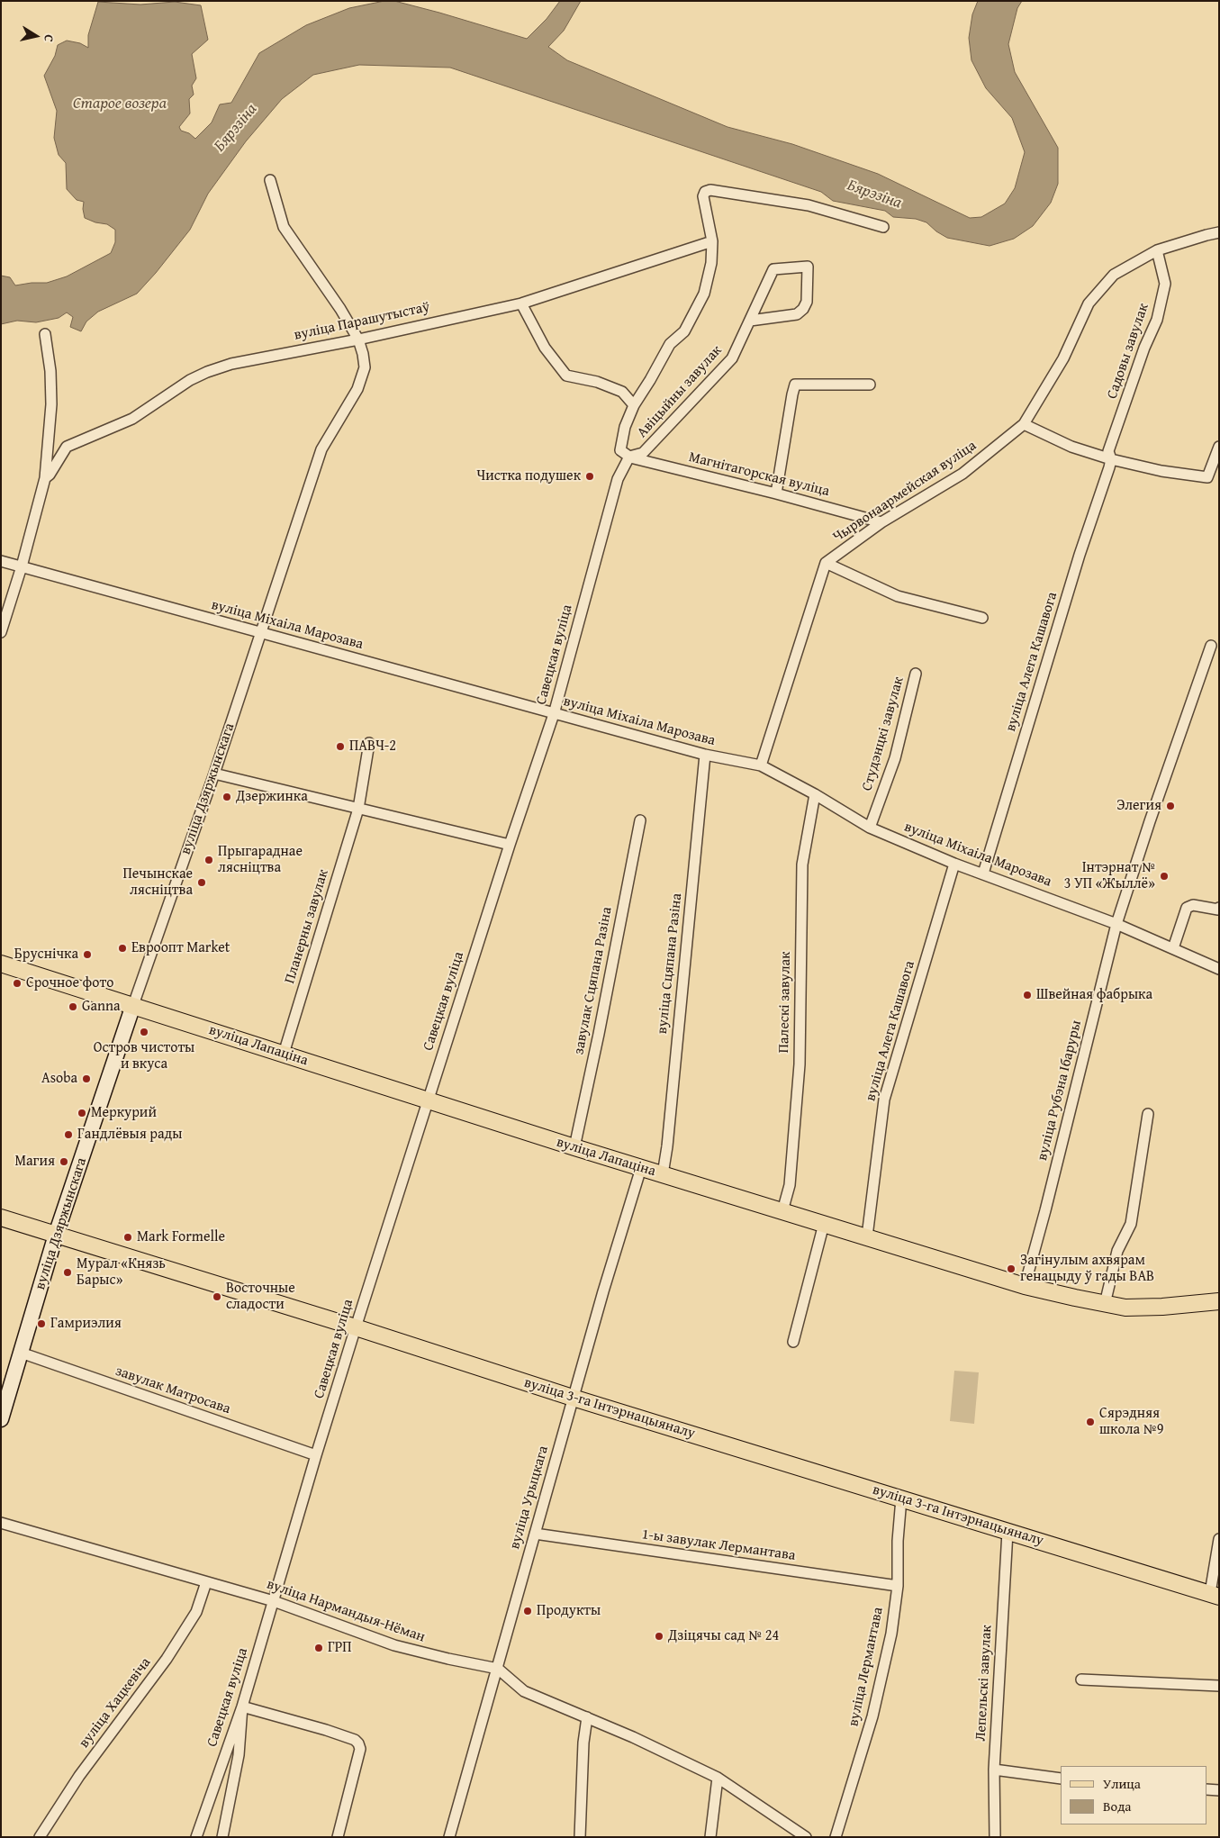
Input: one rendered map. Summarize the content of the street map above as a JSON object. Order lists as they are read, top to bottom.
{
  "streets": {
    "main road": ["вуліца Лапаціна", "вуліца 3-га Інтэрнацыяналу"],
    "street": [
      "вуліца Парашутыстаў",
      "Садовы завулак",
      "Авіцыйны завулак",
      "Магнітагорская вуліца",
      "Чырвонаармейская вуліца",
      "вуліца Міхаіла Марозава",
      "Савецкая вуліца",
      "вуліца Алега Кашавога",
      "Студэнцкі завулак",
      "вуліца Дзяржынскага",
      "Планерны завулак",
      "вуліца Сцяпана Разіна",
      "завулак Сцяпана Разіна",
      "Палескі завулак",
      "вуліца Рубэна Ібаруры",
      "завулак Матросава",
      "вуліца Урыцкага",
      "1-ы завулак Лермантава",
      "вуліца Нармандыя-Нёман",
      "вуліца Лермантава",
      "Лепельскі завулак",
      "вуліца Хацкевіча"
    ]
  },
  "crossings": [
    ["вуліца Парашутыстаў", "вуліца Дзяржынскага"],
    ["Садовы завулак", "Чырвонаармейская вуліца"],
    ["Садовы завулак", "вуліца Алега Кашавога"],
    ["Авіцыйны завулак", "Магнітагорская вуліца"],
    ["Авіцыйны завулак", "Савецкая вуліца"],
    ["Магнітагорская вуліца", "Чырвонаармейская вуліца"],
    ["Магнітагорская вуліца", "Савецкая вуліца"],
    ["Чырвонаармейская вуліца", "вуліца Міхаіла Марозава"],
    ["вуліца Міхаіла Марозава", "Савецкая вуліца"],
    ["вуліца Міхаіла Марозава", "вуліца Алега Кашавога"],
    ["вуліца Міхаіла Марозава", "Студэнцкі завулак"],
    ["вуліца Міхаіла Марозава", "вуліца Дзяржынскага"],
    ["вуліца Міхаіла Марозава", "вуліца Сцяпана Разіна"],
    ["вуліца Міхаіла Марозава", "Палескі завулак"],
    ["вуліца Міхаіла Марозава", "вуліца Рубэна Ібаруры"],
    ["Савецкая вуліца", "вуліца Лапаціна"],
    ["Савецкая вуліца", "завулак Матросава"],
    ["Савецкая вуліца", "вуліца 3-га Інтэрнацыяналу"],
    ["Савецкая вуліца", "вуліца Нармандыя-Нёман"],
    ["вуліца Алега Кашавога", "вуліца Лапаціна"],
    ["вуліца Дзяржынскага", "вуліца Лапаціна"],
    ["вуліца Дзяржынскага", "завулак Матросава"],
    ["вуліца Дзяржынскага", "вуліца 3-га Інтэрнацыяналу"],
    ["Планерны завулак", "вуліца Лапаціна"],
    ["вуліца Сцяпана Разіна", "вуліца Лапаціна"],
    ["завулак Сцяпана Разіна", "вуліца Лапаціна"],
    ["Палескі завулак", "вуліца Лапаціна"],
    ["вуліца Лапаціна", "вуліца Рубэна Ібаруры"],
    ["вуліца Лапаціна", "вуліца Урыцкага"],
    ["вуліца 3-га Інтэрнацыяналу", "вуліца Урыцкага"],
    ["вуліца 3-га Інтэрнацыяналу", "вуліца Лермантава"],
    ["вуліца 3-га Інтэрнацыяналу", "Лепельскі завулак"],
    ["вуліца Урыцкага", "1-ы завулак Лермантава"],
    ["вуліца Урыцкага", "вуліца Нармандыя-Нёман"],
    ["1-ы завулак Лермантава", "вуліца Лермантава"],
    ["вуліца Нармандыя-Нёман", "вуліца Хацкевіча"]
  ],
  "water": ["Старое возера", "Бярэзіна"],
  "places": [
    "Чистка подушек",
    "ПАВЧ-2",
    "Дзержинка",
    "Элегия",
    "Прыгараднае лясніцтва",
    "Інтэрнат № 3 УП «Жыллё»",
    "Печынскае лясніцтва",
    "Евроопт Market",
    "Бруснічка",
    "Срочное фото",
    "Швейная фабрыка",
    "Ganna",
    "Остров чистоты и вкуса",
    "Asoba",
    "Меркурий",
    "Гандлёвыя рады",
    "Магия",
    "Mark Formelle",
    "Загінулым ахвярам генацыду ў гады ВАВ",
    "Мурал «Князь Барыс»",
    "Восточные сладости",
    "Гамриэлия",
    "Сярэдняя школа №9",
    "Продукты",
    "Дзіцячы сад № 24",
    "ГРП"
  ],
  "legend": ["Улица", "Вода"],
  "north": "right"
}
